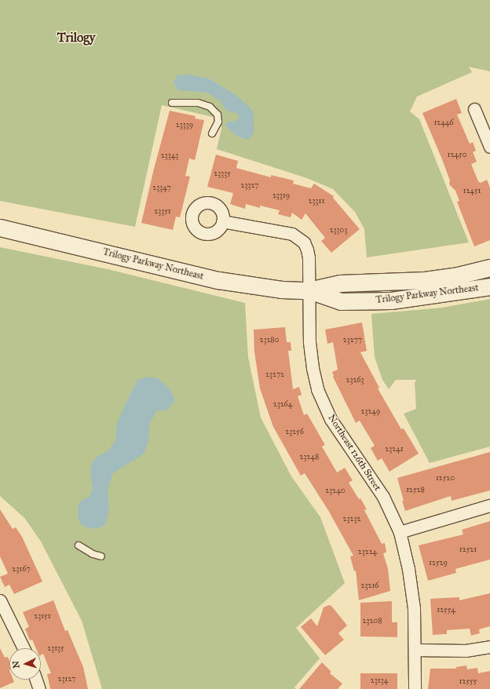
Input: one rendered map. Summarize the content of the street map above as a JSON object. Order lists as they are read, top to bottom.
{
  "streets": {
    "street": ["Trilogy Parkway Northeast", "Northeast 126th Street"]
  },
  "crossings": [
    ["Trilogy Parkway Northeast", "Northeast 126th Street"]
  ],
  "districts": ["Trilogy"],
  "house_numbers": [
    "12446",
    "23339",
    "12450",
    "23343",
    "23335",
    "23327",
    "23347",
    "12451",
    "23319",
    "23311",
    "23351",
    "23303",
    "23280",
    "23277",
    "23272",
    "23263",
    "23264",
    "23249",
    "23256",
    "23241",
    "23248",
    "12520",
    "12528",
    "23240",
    "23232",
    "12521",
    "23224",
    "12529",
    "23167",
    "23216",
    "12554",
    "23151",
    "23208",
    "23135",
    "23127",
    "23134",
    "12555"
  ],
  "north": "left"
}
